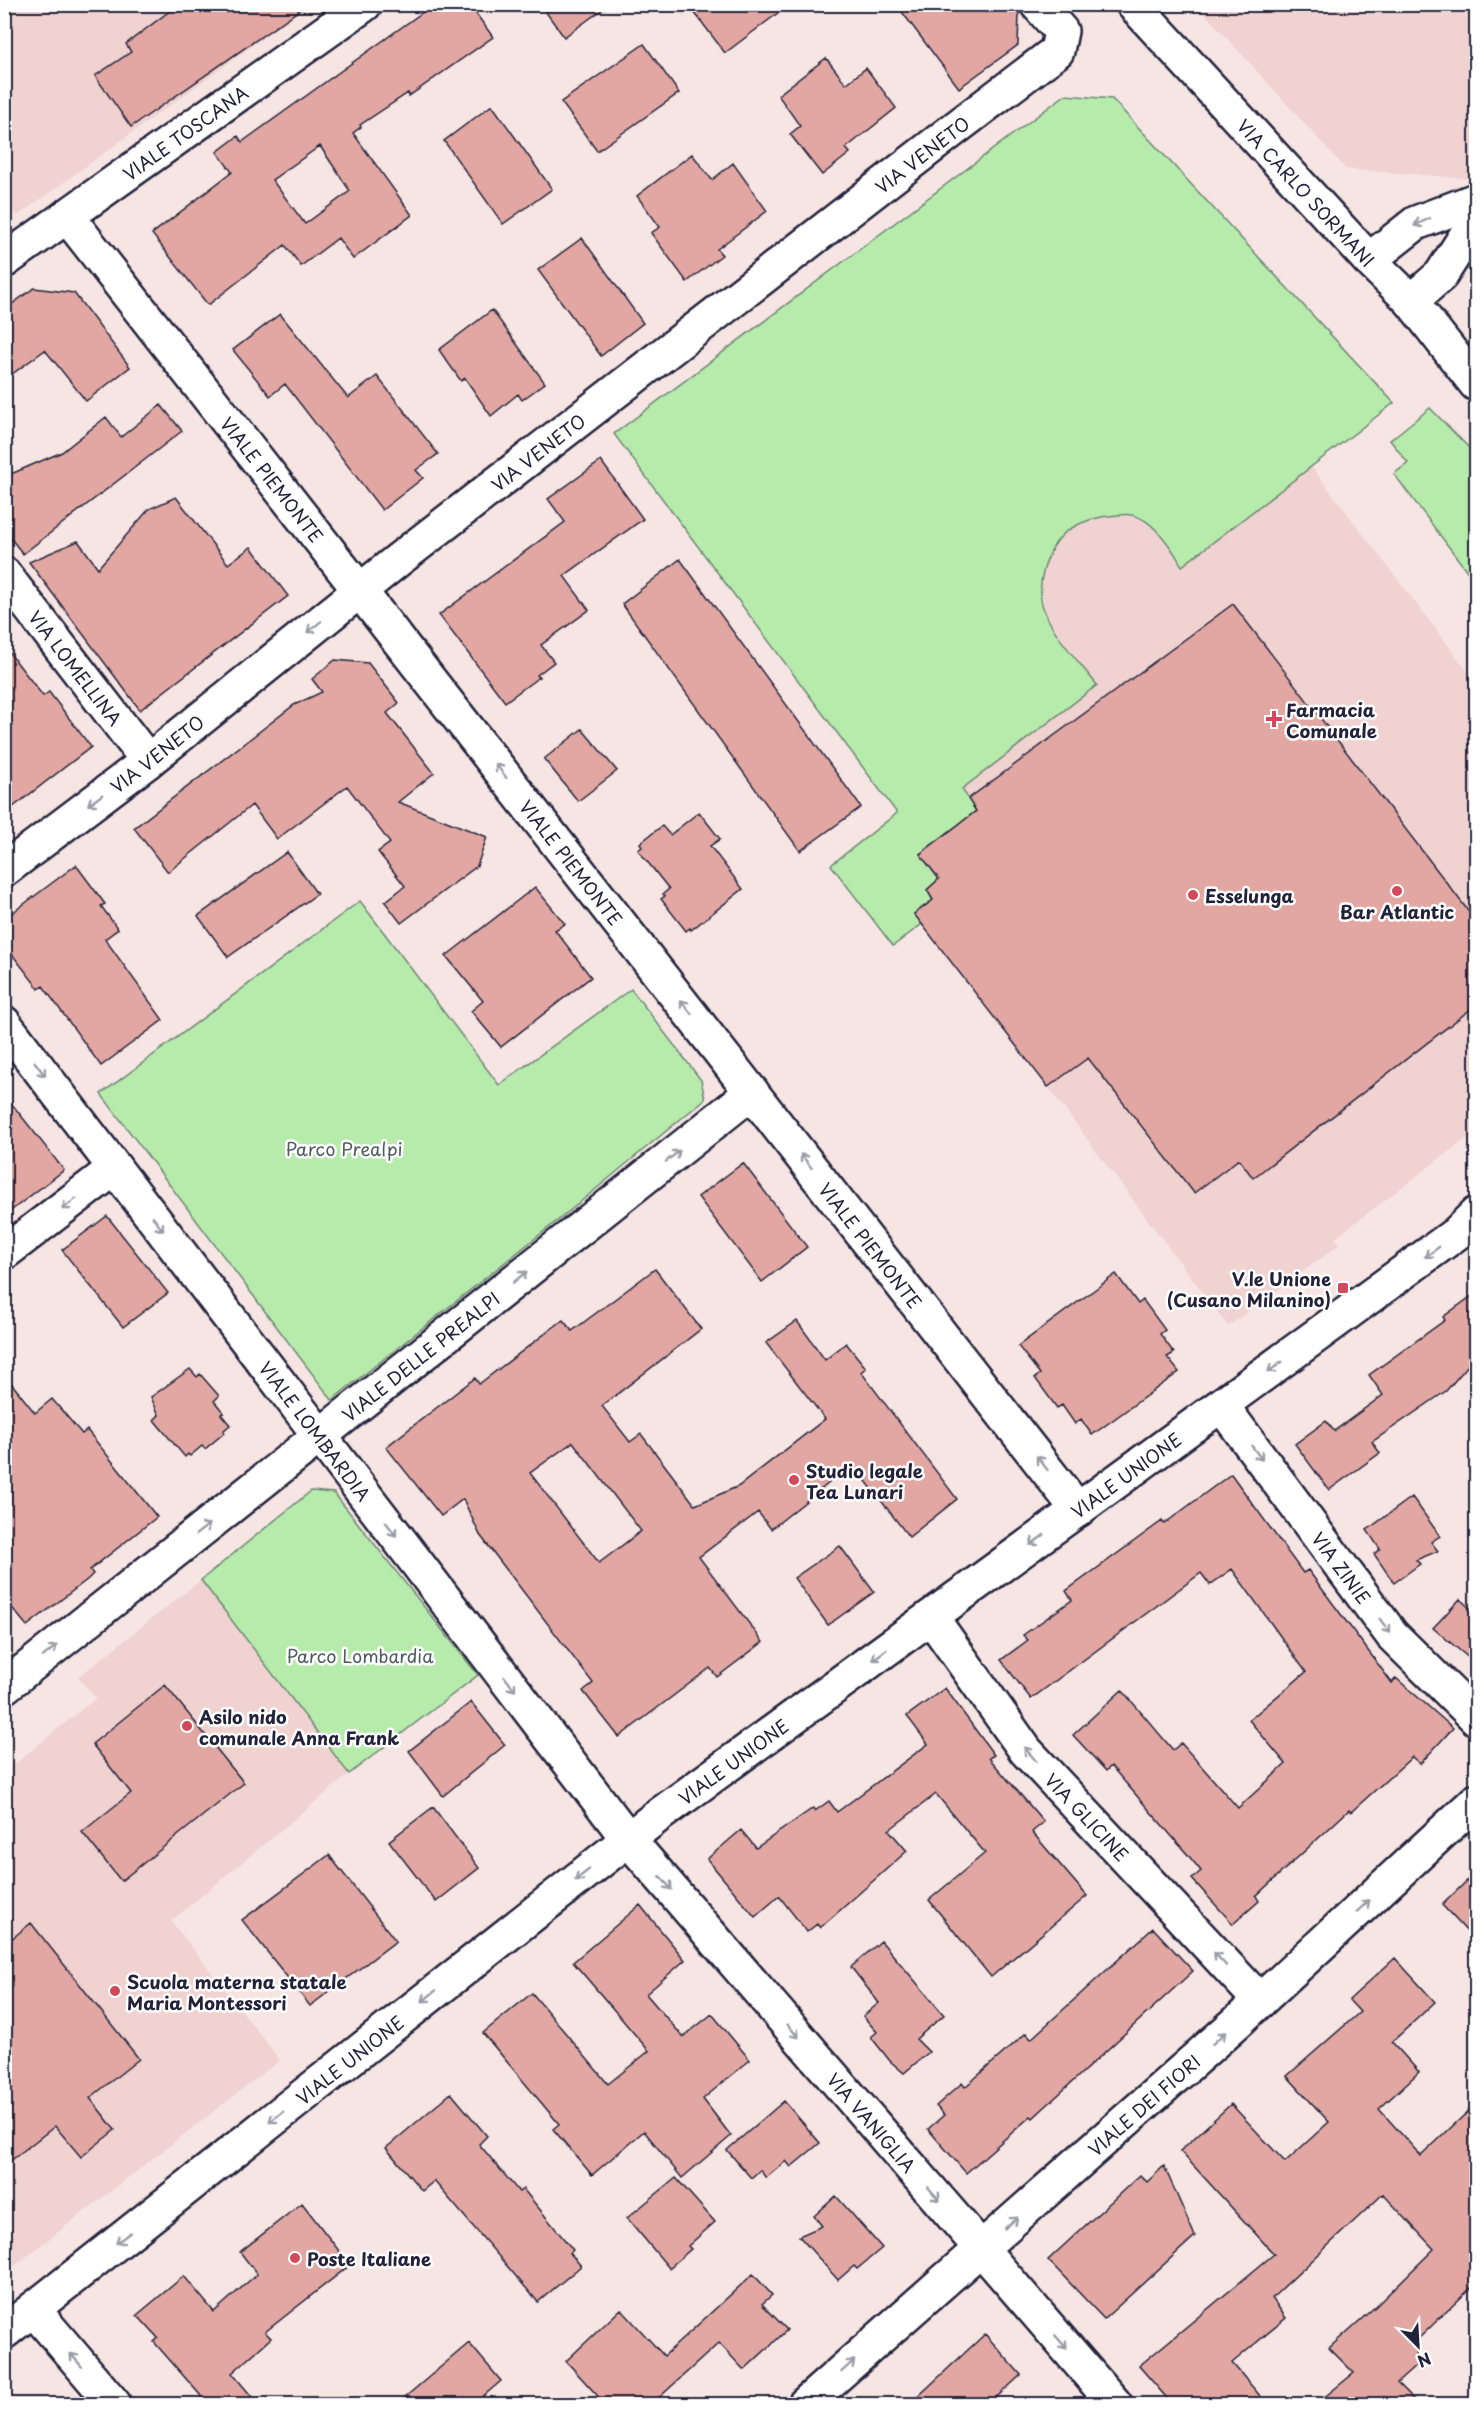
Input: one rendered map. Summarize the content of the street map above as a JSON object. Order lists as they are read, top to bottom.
{
  "streets": {
    "street": [
      "VIALE TOSCANA",
      "VIA VENETO",
      "VIA CARLO SORMANI",
      "VIALE PIEMONTE",
      "VIA LOMELLINA",
      "VIALE DELLE PREALPI",
      "VIALE LOMBARDIA",
      "VIALE UNIONE",
      "VIA ZINIE",
      "VIA GLICINE",
      "VIALE DEI FIORI",
      "VIA VANIGLIA"
    ]
  },
  "crossings": [
    ["VIALE TOSCANA", "VIALE PIEMONTE"],
    ["VIA VENETO", "VIALE PIEMONTE"],
    ["VIA VENETO", "VIA LOMELLINA"],
    ["VIALE PIEMONTE", "VIALE DELLE PREALPI"],
    ["VIALE PIEMONTE", "VIALE UNIONE"],
    ["VIALE DELLE PREALPI", "VIALE LOMBARDIA"],
    ["VIALE LOMBARDIA", "VIALE UNIONE"],
    ["VIALE LOMBARDIA", "VIA VANIGLIA"],
    ["VIALE UNIONE", "VIA ZINIE"],
    ["VIALE UNIONE", "VIA GLICINE"],
    ["VIALE UNIONE", "VIA VANIGLIA"],
    ["VIA GLICINE", "VIALE DEI FIORI"],
    ["VIALE DEI FIORI", "VIA VANIGLIA"]
  ],
  "one_way": [
    "VIALE PIEMONTE",
    "VIALE DELLE PREALPI",
    "VIALE LOMBARDIA",
    "VIALE UNIONE",
    "VIA ZINIE",
    "VIA GLICINE",
    "VIALE DEI FIORI",
    "VIA VANIGLIA"
  ],
  "parks": ["Parco Prealpi", "Parco Lombardia"],
  "places": {
    "health": ["Farmacia Comunale"],
    "other": [
      "Bar Atlantic",
      "Esselunga",
      "Studio legale Tea Lunari",
      "Asilo nido comunale Anna Frank",
      "Scuola materna statale Maria Montessori",
      "Poste Italiane"
    ],
    "transit": ["V.le Unione (Cusano Milanino)"]
  },
  "north": "bottom right"
}
